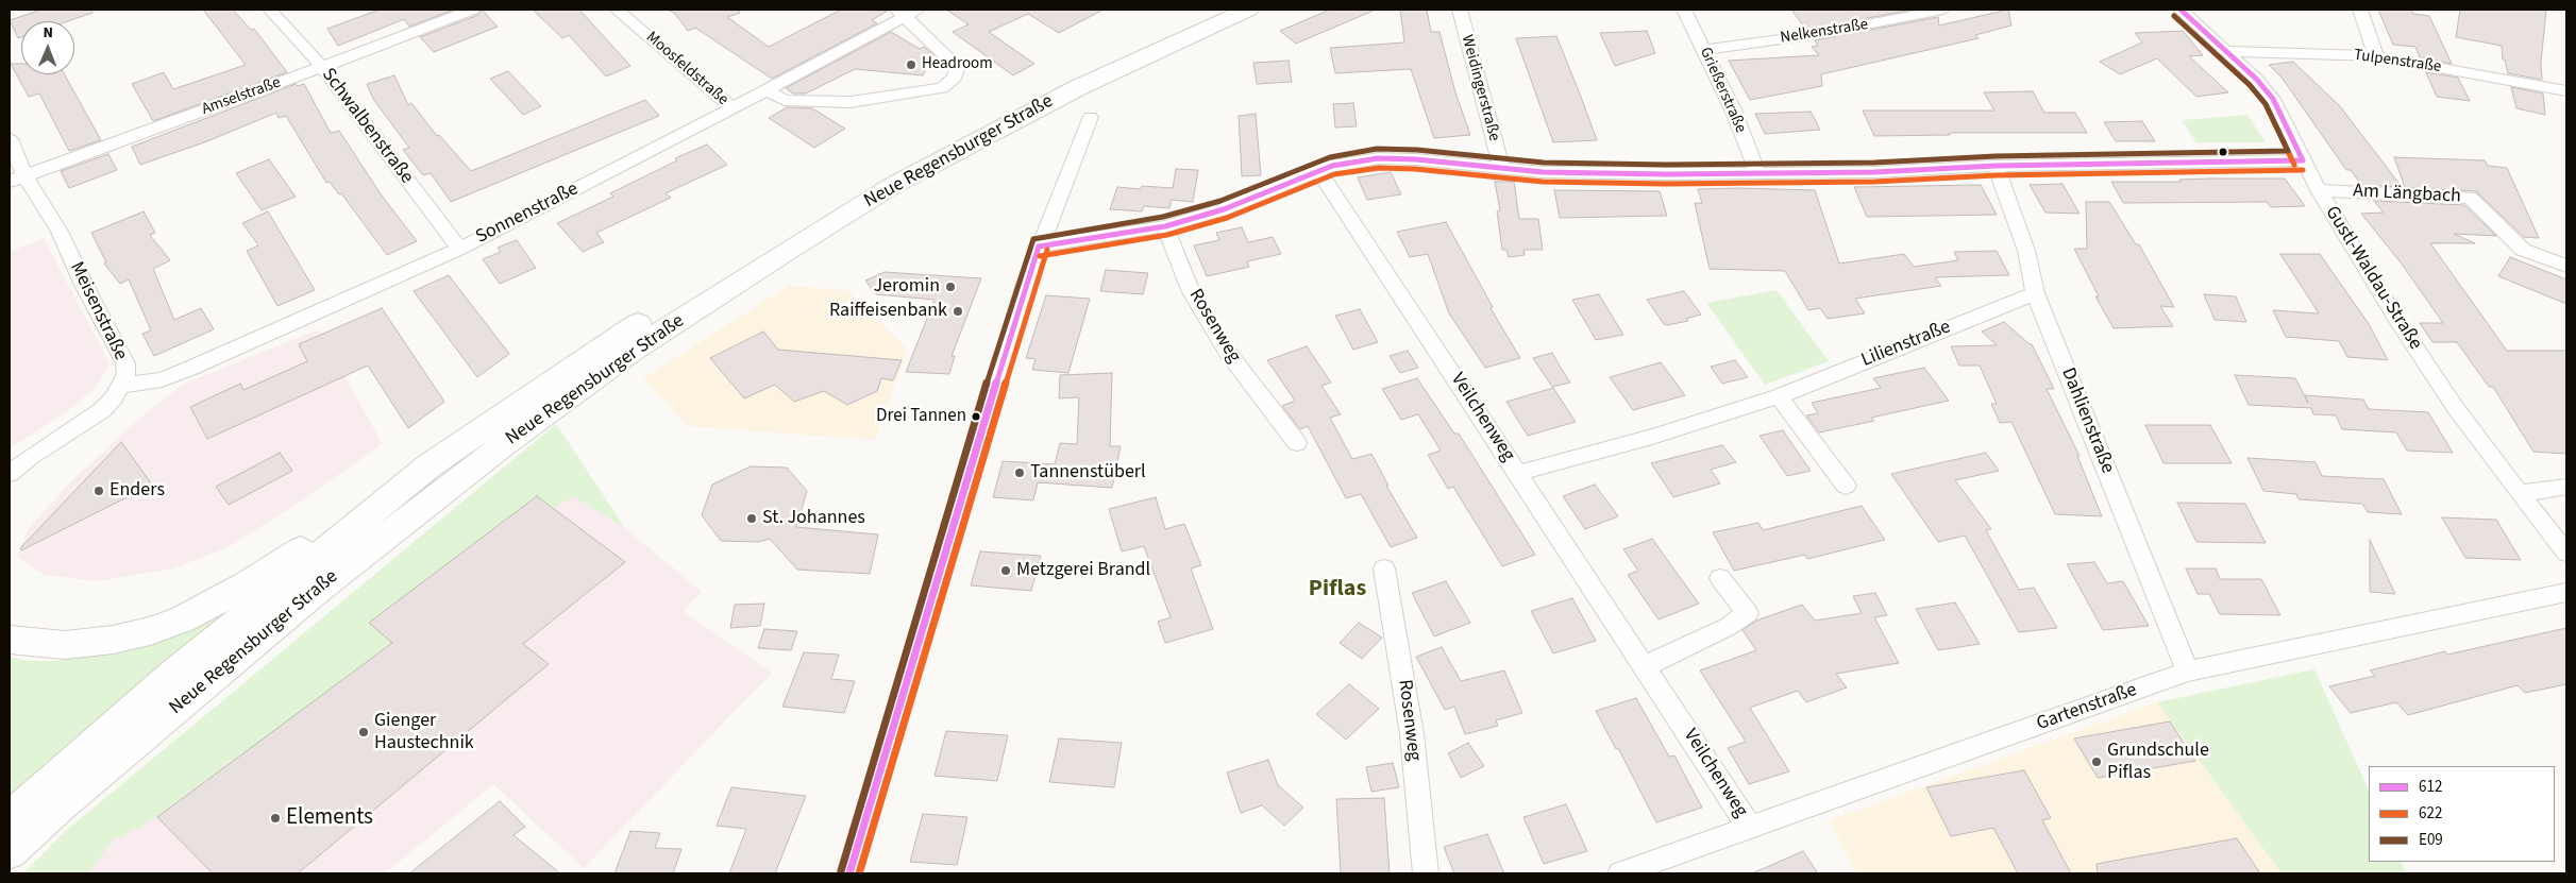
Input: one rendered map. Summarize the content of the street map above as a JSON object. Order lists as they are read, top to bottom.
{
  "streets": {
    "highway": ["Neue Regensburger Straße"],
    "street": [
      "Nelkenstraße",
      "Tulpenstraße",
      "Moosfeldstraße",
      "Weidingerstraße",
      "Grießerstraße",
      "Amselstraße",
      "Schwalbenstraße",
      "Am Längbach",
      "Sonnenstraße",
      "Gustl-Waldau-Straße",
      "Meisenstraße",
      "Rosenweg",
      "Lilienstraße",
      "Veilchenweg",
      "Dahlienstraße",
      "Gartenstraße"
    ]
  },
  "crossings": [
    ["Nelkenstraße", "Grießerstraße"],
    ["Tulpenstraße", "Gustl-Waldau-Straße"],
    ["Moosfeldstraße", "Sonnenstraße"],
    ["Amselstraße", "Schwalbenstraße"],
    ["Amselstraße", "Meisenstraße"],
    ["Schwalbenstraße", "Sonnenstraße"],
    ["Am Längbach", "Gustl-Waldau-Straße"],
    ["Sonnenstraße", "Meisenstraße"],
    ["Lilienstraße", "Veilchenweg"],
    ["Lilienstraße", "Dahlienstraße"],
    ["Veilchenweg", "Gartenstraße"],
    ["Dahlienstraße", "Gartenstraße"]
  ],
  "districts": ["Piflas"],
  "places": [
    "Headroom",
    "Jeromin",
    "Raiffeisenbank",
    "Drei Tannen",
    "Tannenstüberl",
    "Enders",
    "St. Johannes",
    "Metzgerei Brandl",
    "Gienger Haustechnik",
    "Grundschule Piflas",
    "Elements"
  ],
  "lines": ["transit line 612", "transit line 622", "transit line E09"],
  "legend": ["612", "622", "E09"],
  "north": "top"
}
